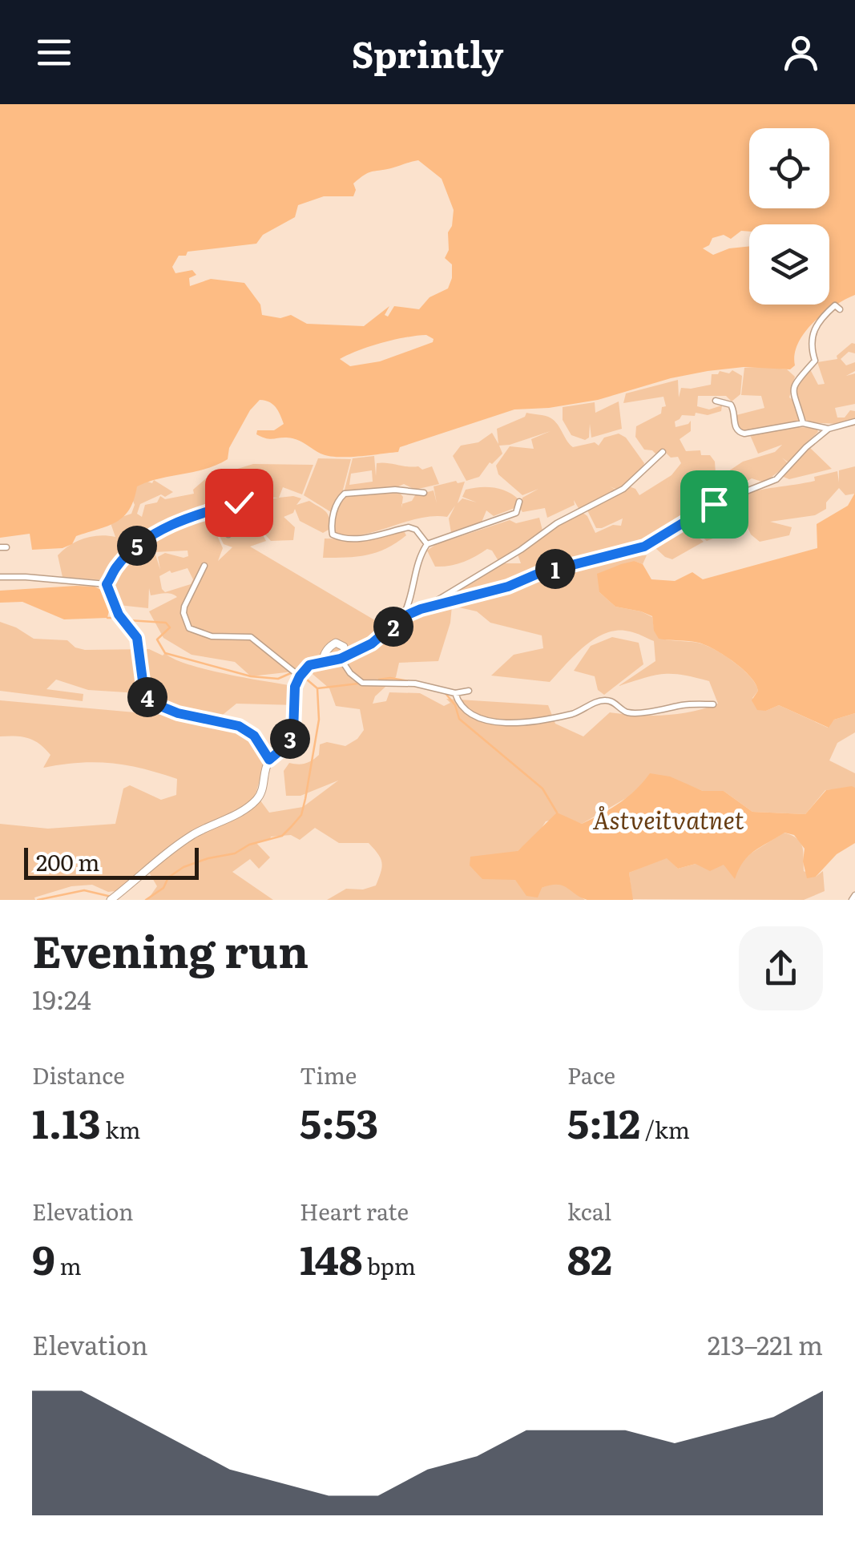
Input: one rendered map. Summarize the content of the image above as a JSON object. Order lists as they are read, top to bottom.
{
  "water": ["Åstveitvatnet"],
  "scale_bar": "200 m",
  "page": {
    "header": "Sprintly",
    "pins": [
      "5",
      "1",
      "2",
      "4",
      "3"
    ],
    "scale": "200 m",
    "heading": ["Evening run", "19:24"],
    "stats": [
      ["Distance", "1.13 km"],
      ["Time", "5:53"],
      ["Pace", "5:12 /km"],
      ["Elevation", "9 m"],
      ["Heart rate", "148 bpm"],
      ["kcal", "82"]
    ],
    "chart": ["Elevation", "213–221 m"]
  }
}
